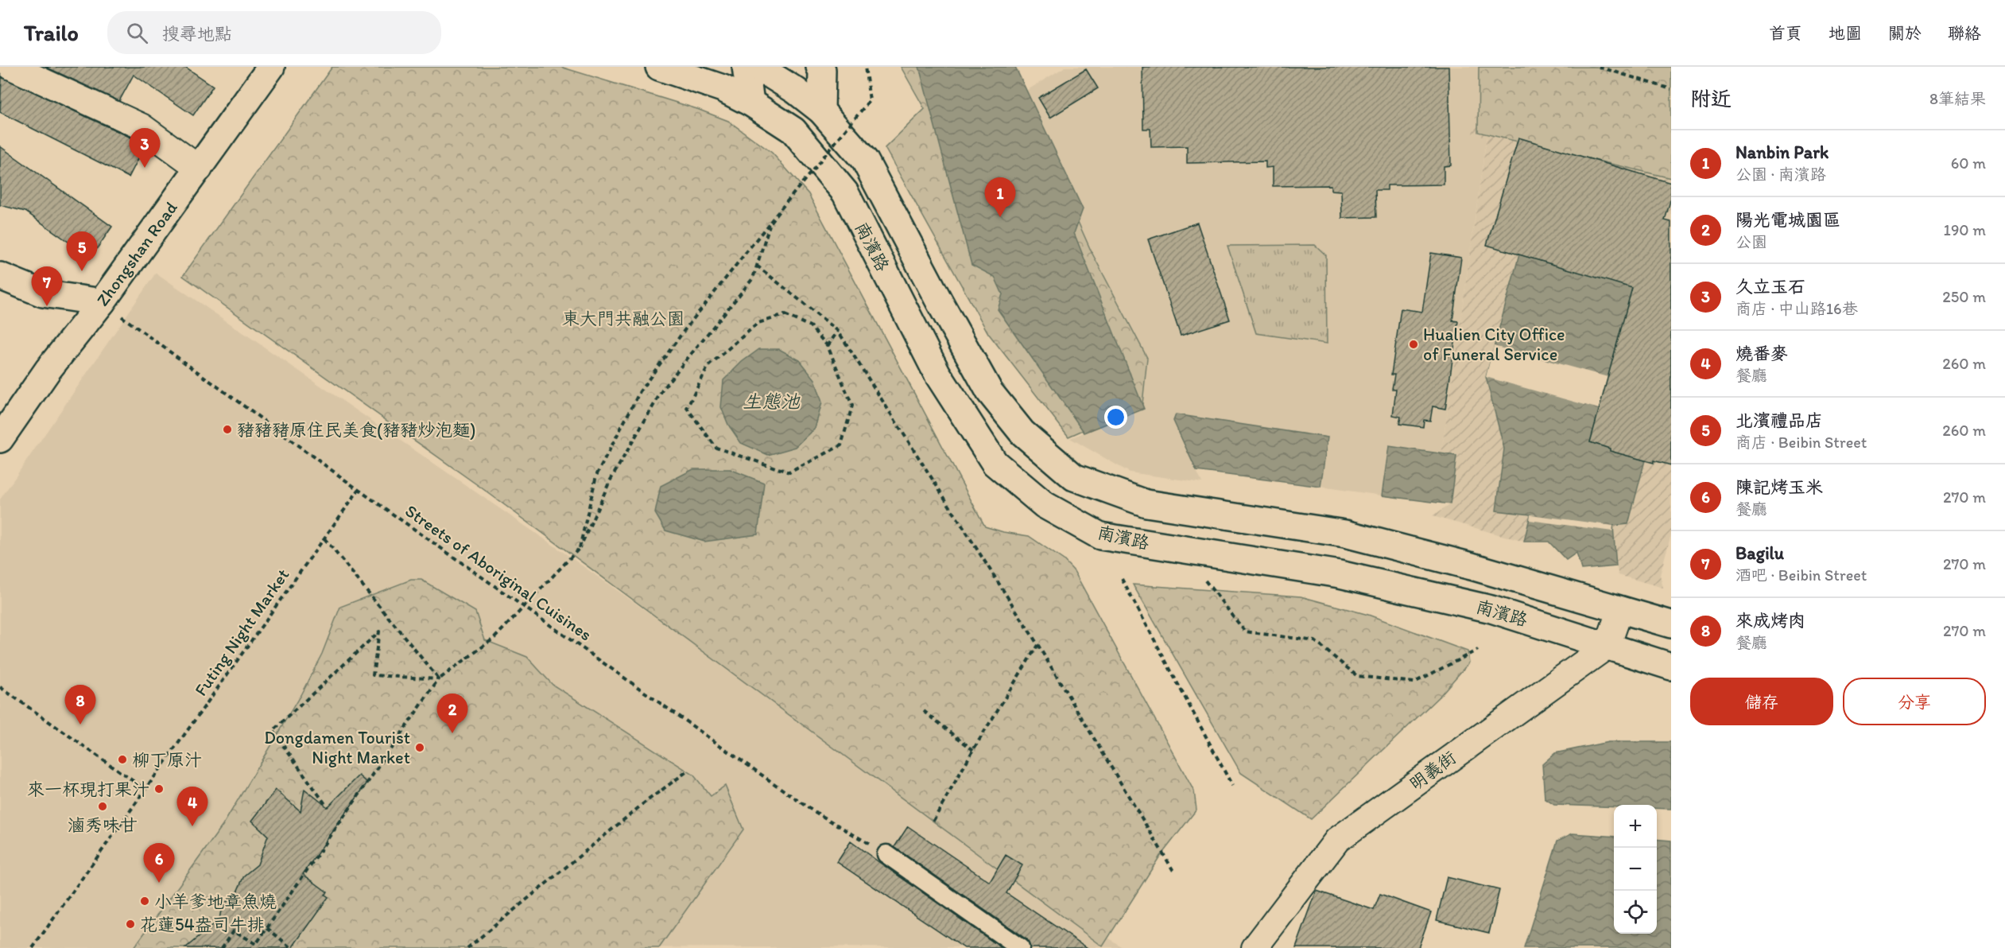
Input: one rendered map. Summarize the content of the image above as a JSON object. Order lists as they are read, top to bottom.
{
  "streets": {
    "main road": ["南濱路", "Zhongshan Road"],
    "street": ["明義街"],
    "path": ["Streets of Aboriginal Cuisines", "Futing Night Market"]
  },
  "crossings": [
    ["南濱路", "明義街"],
    ["Zhongshan Road", "Streets of Aboriginal Cuisines"],
    ["Streets of Aboriginal Cuisines", "Futing Night Market"]
  ],
  "water": ["生態池"],
  "parks": ["東大門共融公園"],
  "places": [
    "Hualien City Office of Funeral Service",
    "豬豬豬原住民美食(豬豬炒泡麵)",
    "Dongdamen Tourist Night Market",
    "柳丁原汁",
    "來一杯現打果汁",
    "滷秀味甘",
    "小羊爹地章魚燒",
    "花蓮54盎司牛排"
  ],
  "page": {
    "header": "Trailo",
    "search": "搜尋地點",
    "nav": [
      "首頁",
      "地圖",
      "關於",
      "聯絡"
    ],
    "heading": ["附近", "8筆結果"],
    "pins": [
      "3",
      "1",
      "5",
      "7",
      "8",
      "2",
      "4",
      "6"
    ],
    "list": [
      {
        "mark": "1",
        "name": "Nanbin Park",
        "note": "公園 · 南濱路",
        "value": "60 m"
      },
      {
        "mark": "2",
        "name": "陽光電城園區",
        "note": "公園",
        "value": "190 m"
      },
      {
        "mark": "3",
        "name": "久立玉石",
        "note": "商店 · 中山路16巷",
        "value": "250 m"
      },
      {
        "mark": "4",
        "name": "燒番麥",
        "note": "餐廳",
        "value": "260 m"
      },
      {
        "mark": "5",
        "name": "北濱禮品店",
        "note": "商店 · Beibin Street",
        "value": "260 m"
      },
      {
        "mark": "6",
        "name": "陳記烤玉米",
        "note": "餐廳",
        "value": "270 m"
      },
      {
        "mark": "7",
        "name": "Bagilu",
        "note": "酒吧 · Beibin Street",
        "value": "270 m"
      },
      {
        "mark": "8",
        "name": "來成烤肉",
        "note": "餐廳",
        "value": "270 m"
      }
    ],
    "buttons": ["儲存", "分享"],
    "map_buttons": ["+", "−"]
  }
}
